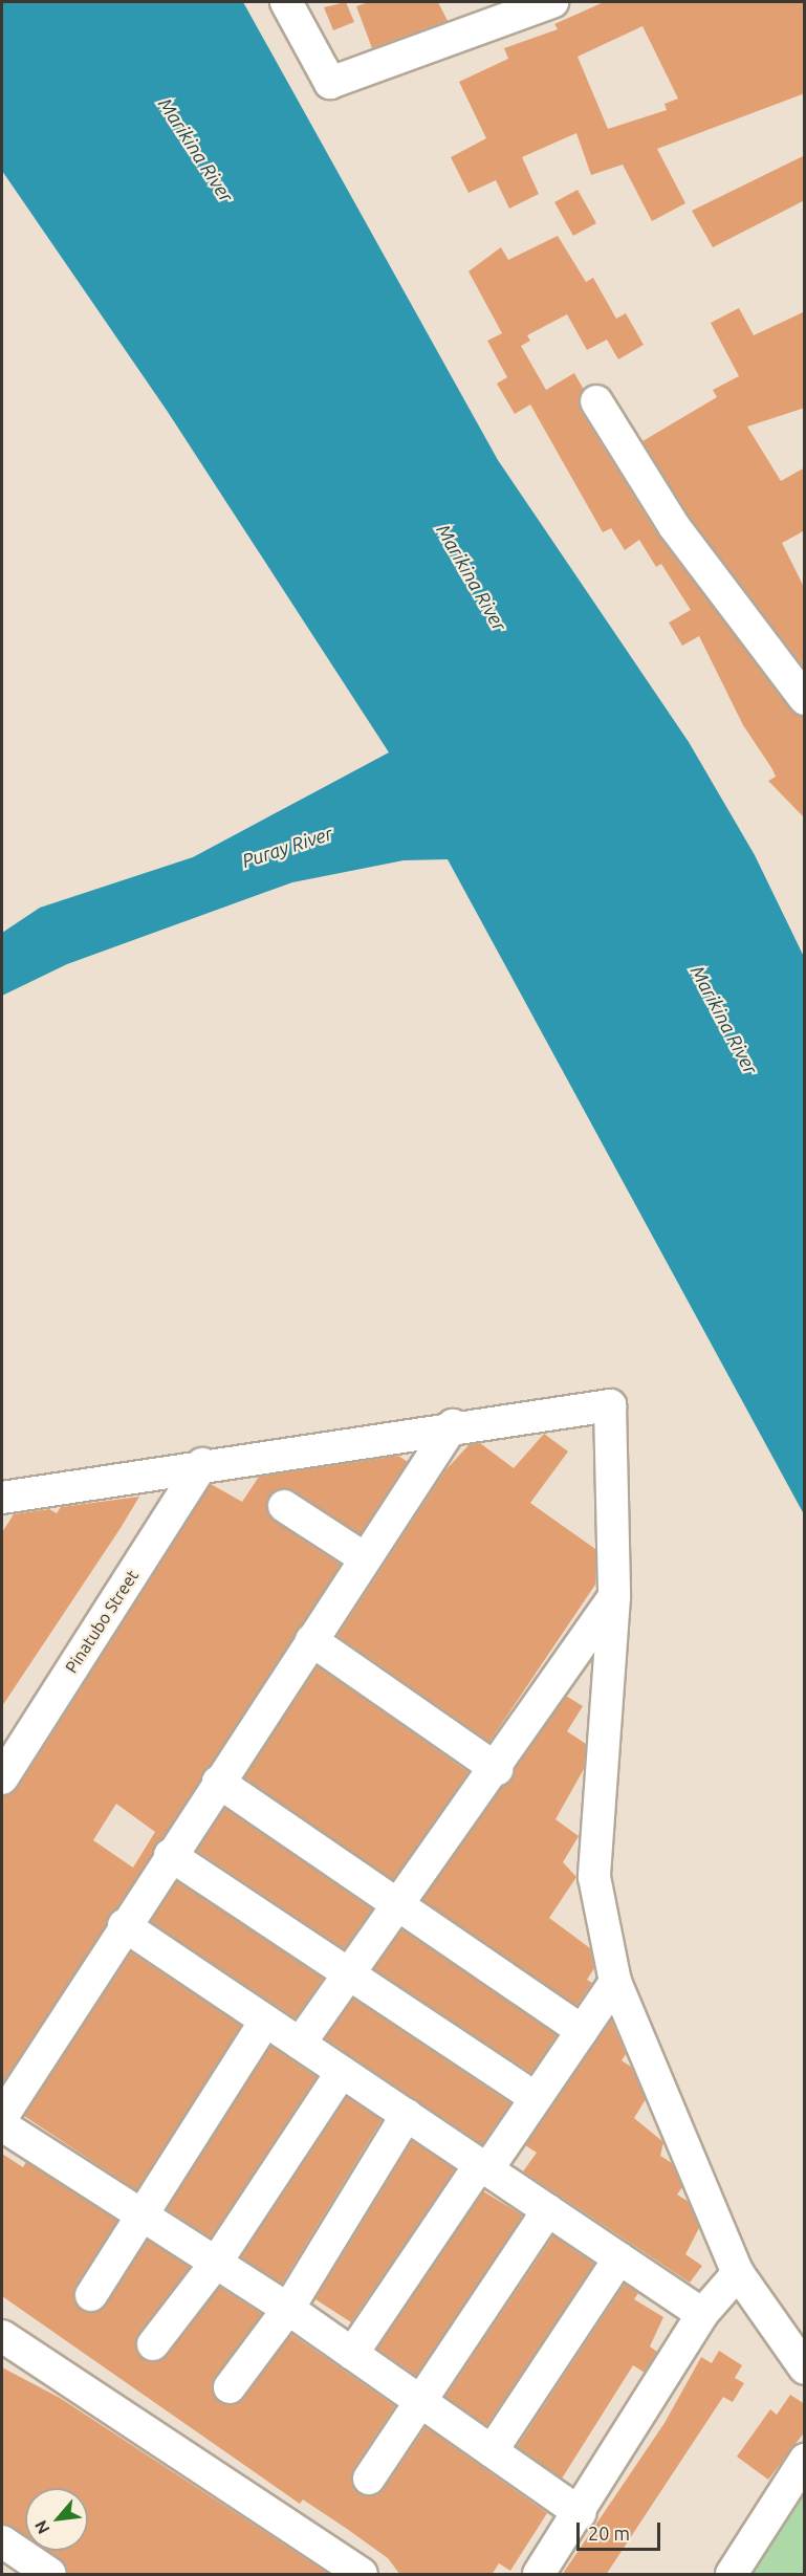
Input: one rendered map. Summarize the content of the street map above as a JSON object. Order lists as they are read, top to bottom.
{
  "streets": {
    "street": ["Pinatubo Street"]
  },
  "water": ["Marikina River", "Puray River"],
  "scale_bar": "20 m",
  "north": "bottom left"
}
